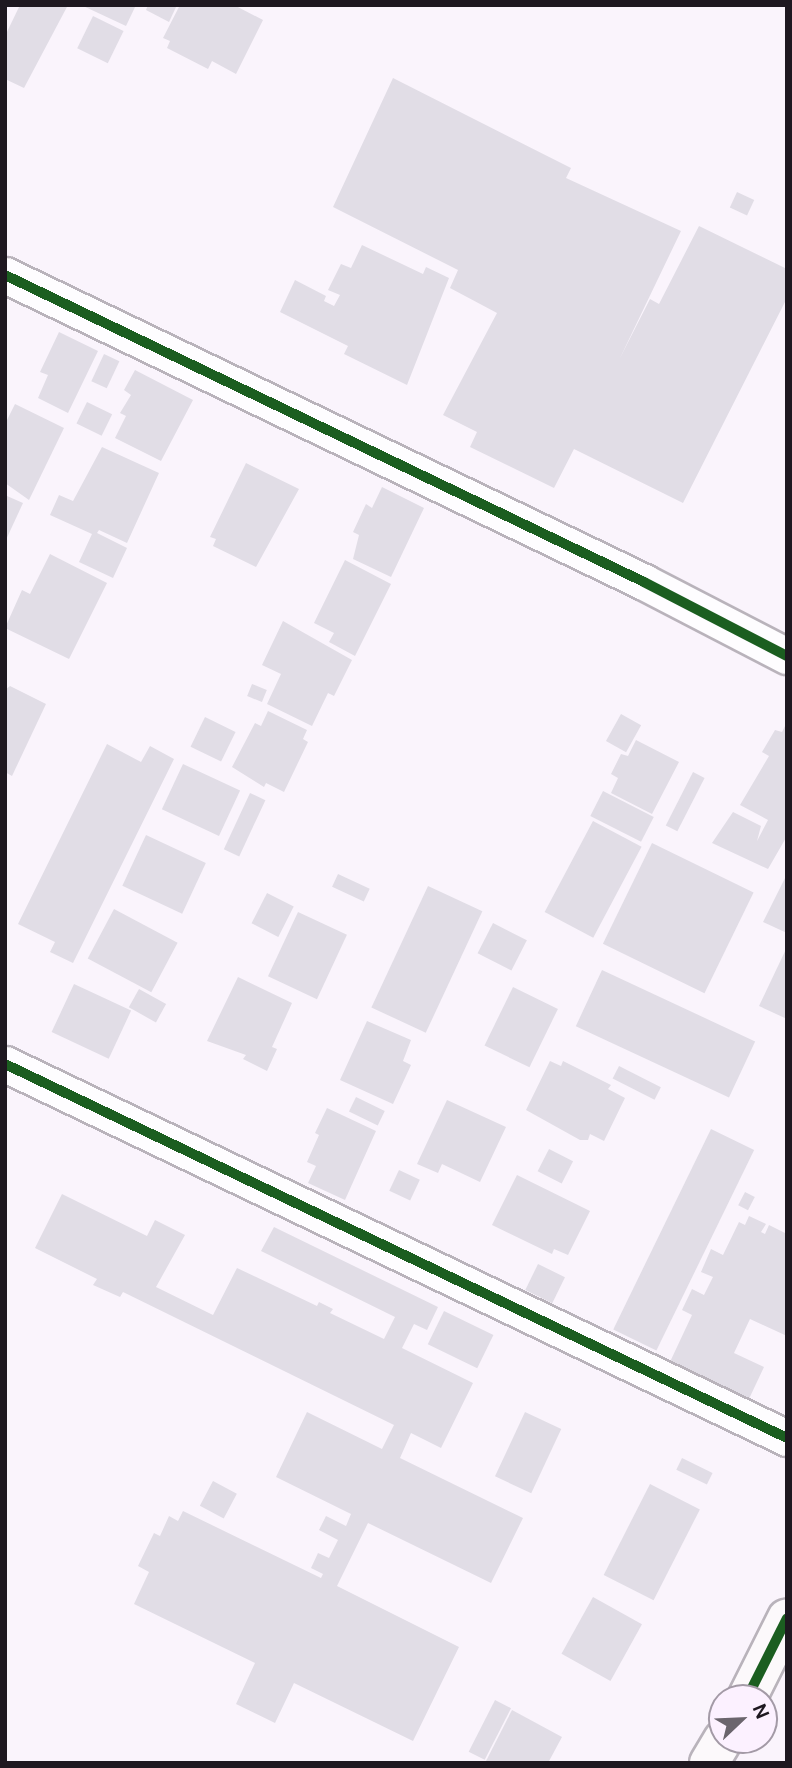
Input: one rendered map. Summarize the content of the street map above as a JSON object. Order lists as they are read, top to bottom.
{
  "north": "top right"
}
